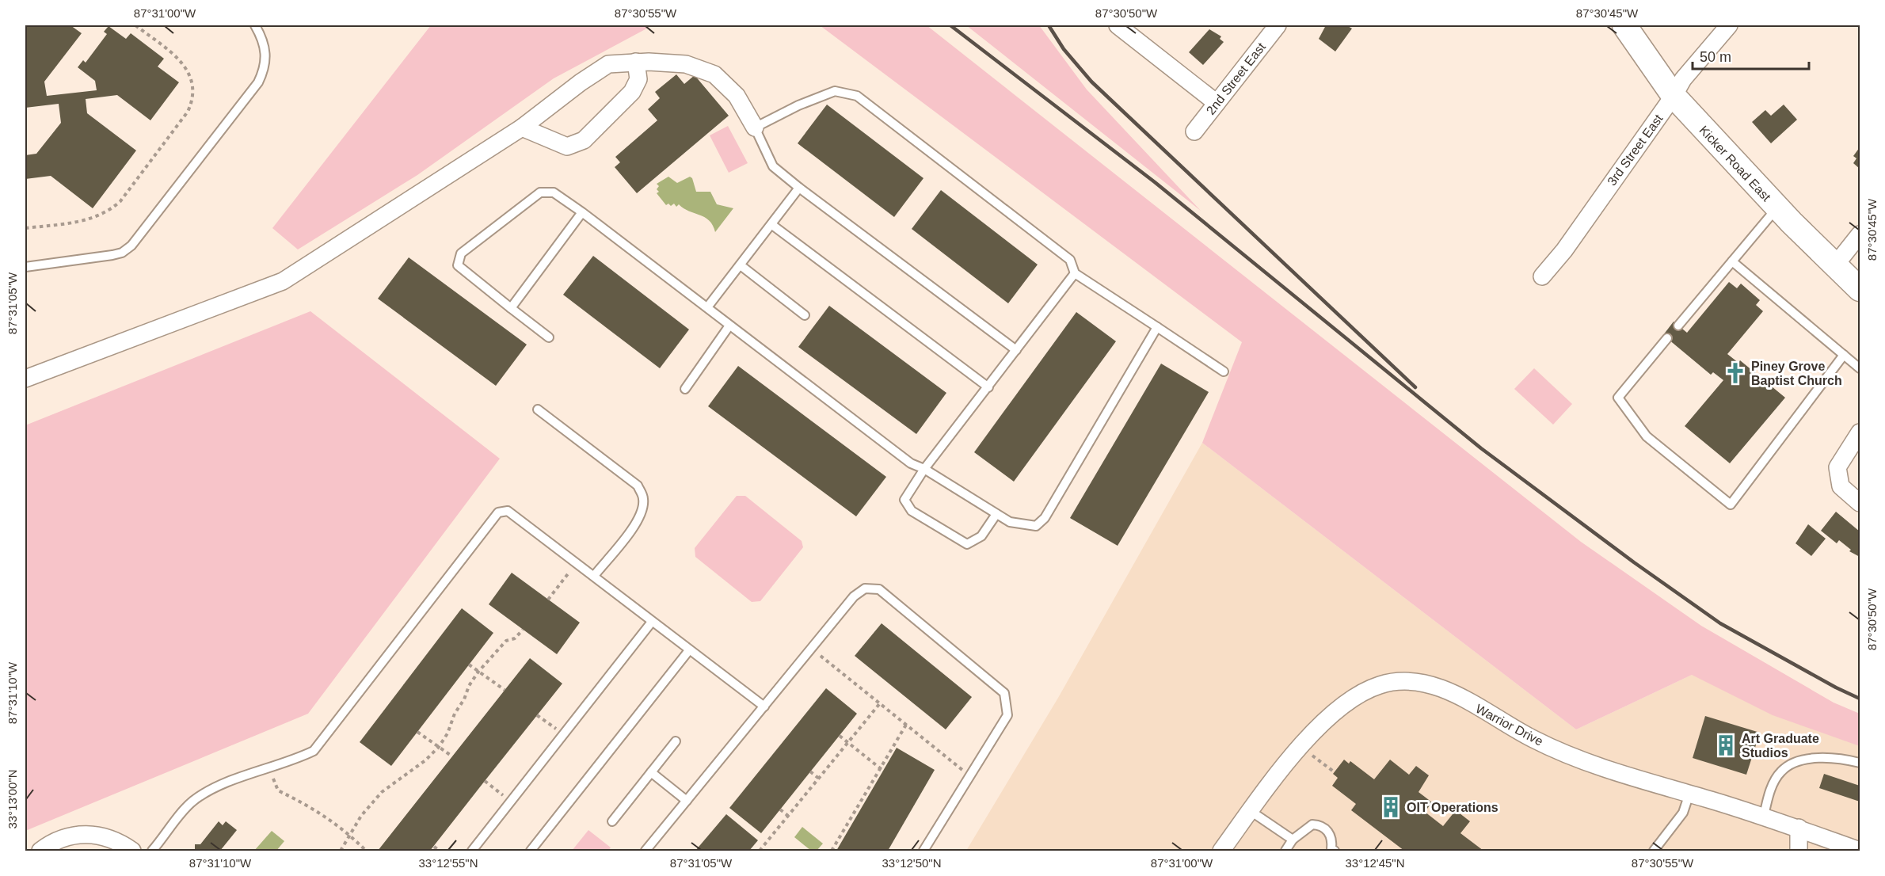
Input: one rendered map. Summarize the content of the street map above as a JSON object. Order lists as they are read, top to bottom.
{
  "streets": {
    "main road": ["Kicker Road East"],
    "street": ["2nd Street East", "3rd Street East", "Warrior Drive"]
  },
  "crossings": [
    ["3rd Street East", "Kicker Road East"]
  ],
  "places": {
    "church": ["Piney Grove Baptist Church"],
    "building": ["Art Graduate Studios", "OIT Operations"]
  },
  "scale_bar": "50 m",
  "coordinates": [
    "87°31'00\"W",
    "87°30'55\"W",
    "87°30'50\"W",
    "87°30'45\"W",
    "87°31'05\"W",
    "87°31'10\"W",
    "33°13'00\"N",
    "33°12'55\"N",
    "33°12'50\"N",
    "33°12'45\"N"
  ]
}
